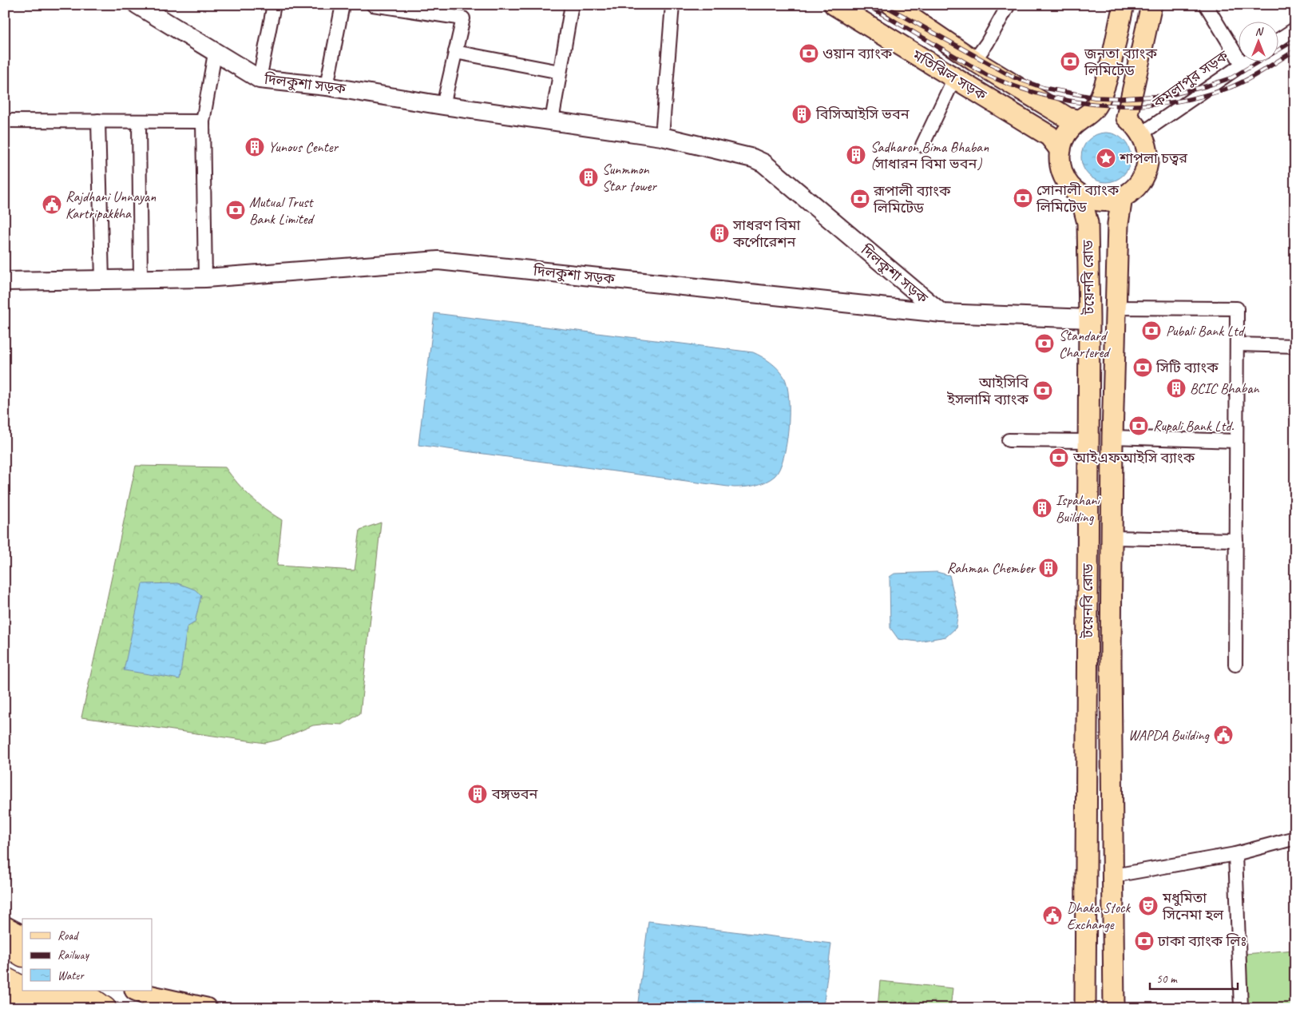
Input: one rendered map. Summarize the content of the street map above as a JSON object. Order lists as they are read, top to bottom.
{
  "streets": {
    "main road": ["মতিঝিল সড়ক", "টয়েনবি রোড"],
    "street": ["কমলাপুর সড়ক", "দিলকুশা সড়ক"]
  },
  "crossings": [
    ["দিলকুশা সড়ক", "টয়েনবি রোড"]
  ],
  "places": {
    "bank": [
      "ওয়ান ব্যাংক",
      "জনতা ব্যাংক লিমিটেড",
      "সোনালী ব্যাংক লিমিটেড",
      "রূপালী ব্যাংক লিমিটেড",
      "Mutual Trust Bank Limited",
      "Pubali Bank Ltd",
      "Standard Chartered",
      "সিটি ব্যাংক",
      "আইসিবি ইসলামি ব্যাংক",
      "Rupali Bank Ltd.",
      "আইএফআইসি ব্যাংক",
      "ঢাকা ব্যাংক লিঃ"
    ],
    "building": [
      "বিসিআইসি ভবন",
      "Yunous Center",
      "Sadharon Bima Bhaban (সাধারন বিমা ভবন)",
      "Sunmmon Star tower",
      "সাধরণ বিমা কর্পোরেশন",
      "BCIC Bhaban",
      "Ispahani Building",
      "Rahman Chember",
      "বঙ্গভবন"
    ],
    "place": ["শাপলা চত্বর"],
    "public building": ["Rajdhani Unnayan Kartripakkha", "WAPDA Building", "Dhaka Stock Exchange"],
    "theatre": ["মধুমিতা সিনেমা হল"]
  },
  "legend": ["Road", "Railway", "Water"],
  "scale_bar": "50 m",
  "north": "top"
}
